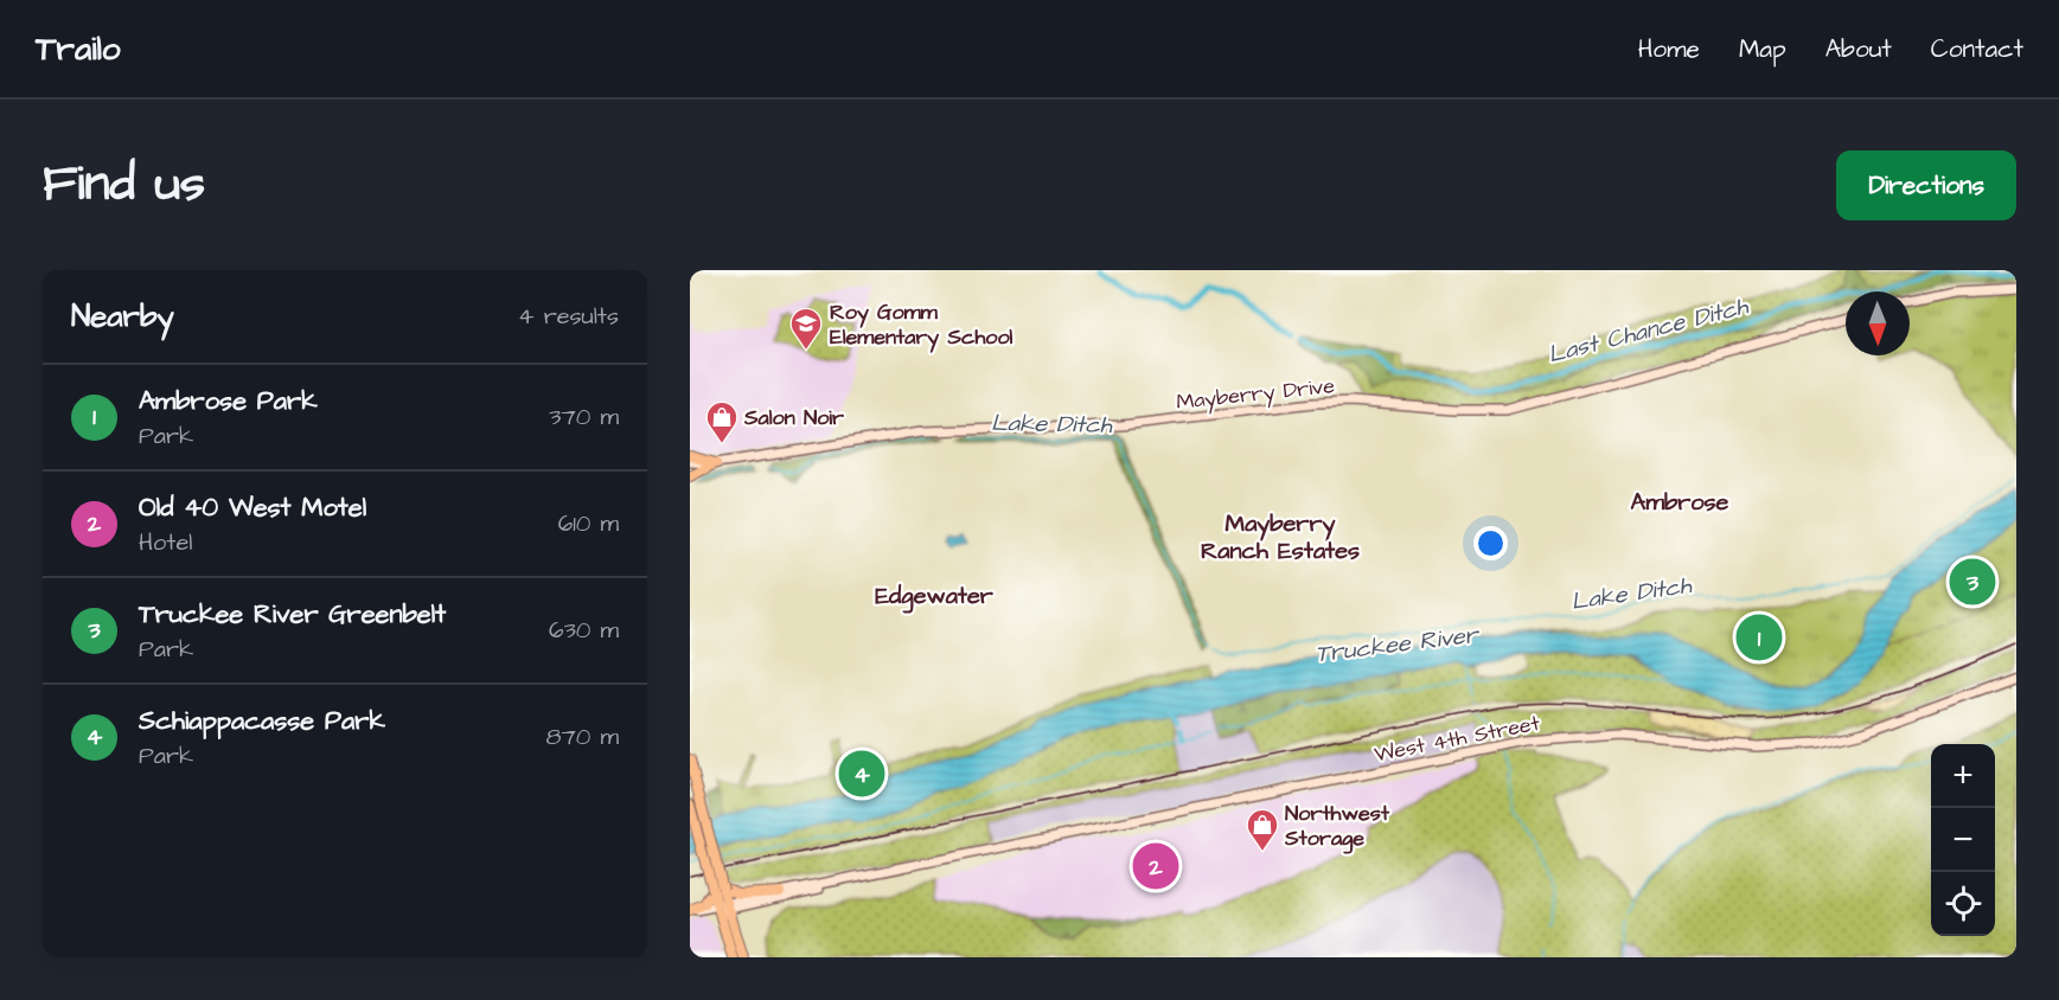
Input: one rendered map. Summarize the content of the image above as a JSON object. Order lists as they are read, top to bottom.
{
  "streets": {
    "main road": ["Mayberry Drive", "West 4th Street"]
  },
  "districts": ["Ambrose", "Mayberry Ranch Estates", "Edgewater"],
  "water": ["Last Chance Ditch", "Lake Ditch", "Truckee River"],
  "places": {
    "school or university": ["Roy Gomm Elementary School"],
    "shop": ["Salon Noir", "Northwest Storage"]
  },
  "north": "bottom",
  "page": {
    "header": "Trailo",
    "nav": [
      "Home",
      "Map",
      "About",
      "Contact"
    ],
    "title": "Find us",
    "buttons": "Directions",
    "heading": ["Nearby", "4 results"],
    "list": [
      {
        "mark": "1",
        "name": "Ambrose Park",
        "note": "Park",
        "value": "370 m"
      },
      {
        "mark": "2",
        "name": "Old 40 West Motel",
        "note": "Hotel",
        "value": "610 m"
      },
      {
        "mark": "3",
        "name": "Truckee River Greenbelt",
        "note": "Park",
        "value": "630 m"
      },
      {
        "mark": "4",
        "name": "Schiappacasse Park",
        "note": "Park",
        "value": "870 m"
      }
    ],
    "pins": [
      "3",
      "1",
      "4",
      "2"
    ],
    "map_buttons": ["+", "−"]
  }
}
